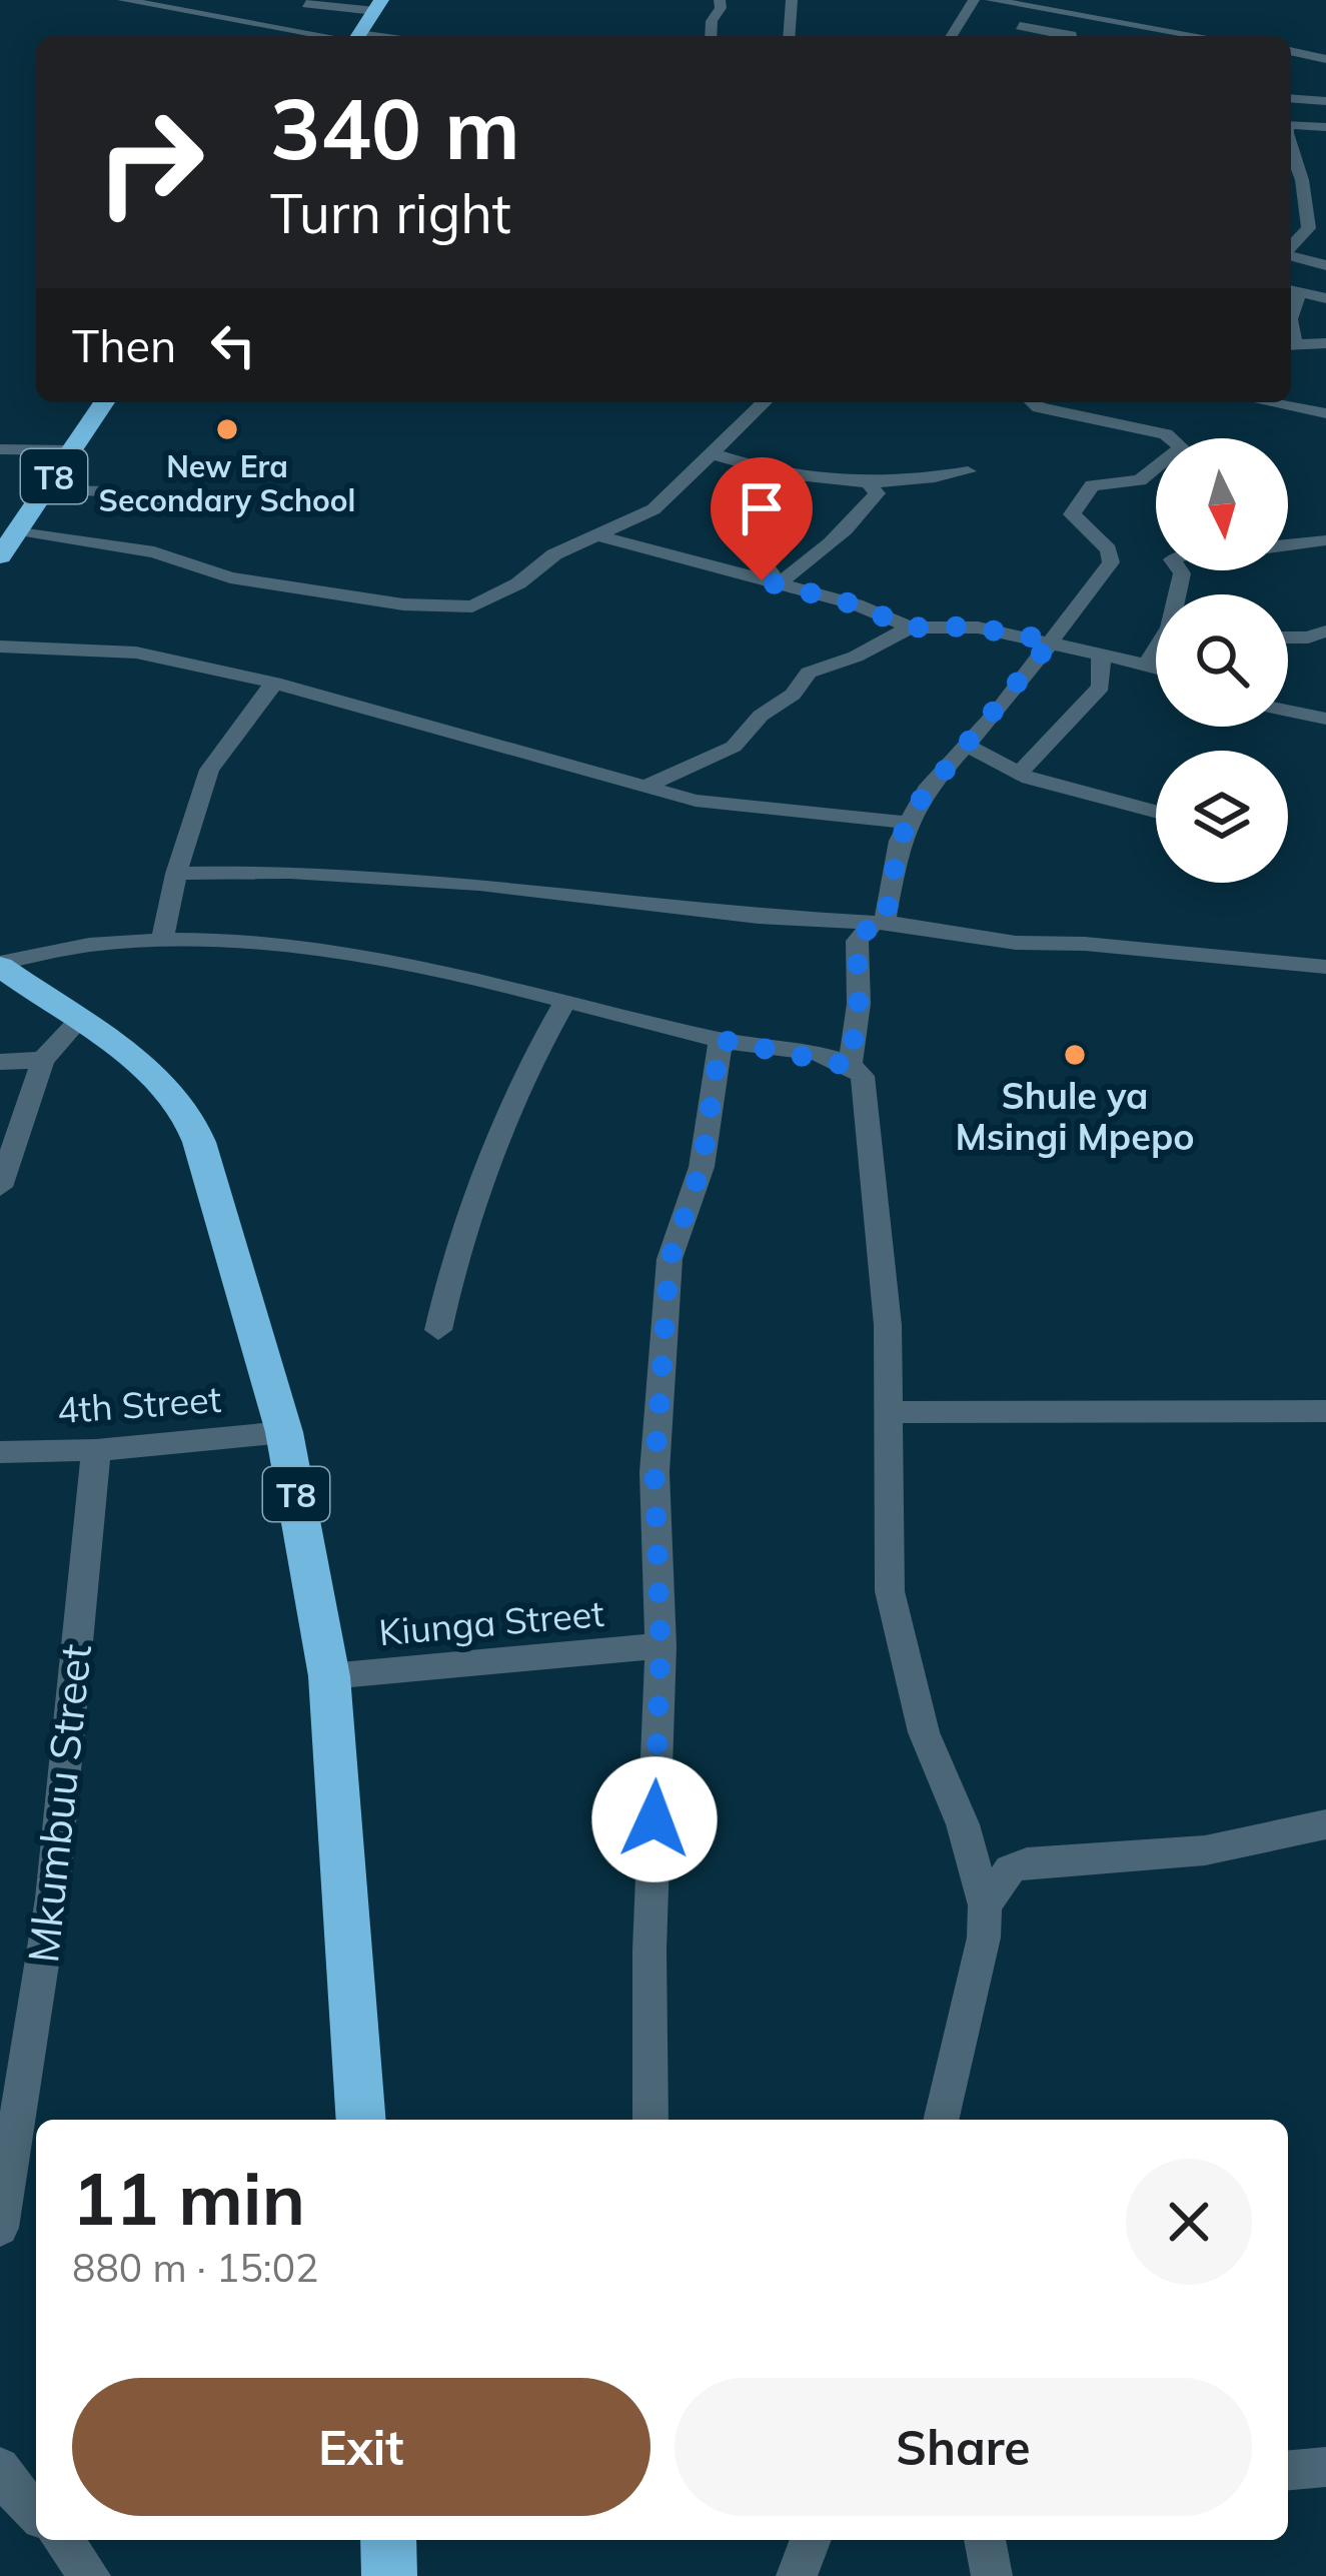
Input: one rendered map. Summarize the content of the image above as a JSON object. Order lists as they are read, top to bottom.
{
  "streets": {
    "highway": ["T8"],
    "street": ["4th Street", "Kiunga Street", "Mkumbuu Street"]
  },
  "crossings": [
    ["T8", "4th Street"],
    ["T8", "Kiunga Street"],
    ["4th Street", "Mkumbuu Street"]
  ],
  "places": ["New Era Secondary School", "Shule ya Msingi Mpepo"],
  "north": "bottom",
  "page": {
    "turn": ["340 m", "Turn right"],
    "then": "Then",
    "heading": ["11 min", "880 m · 15:02"],
    "buttons": ["Exit", "Share"]
  }
}
